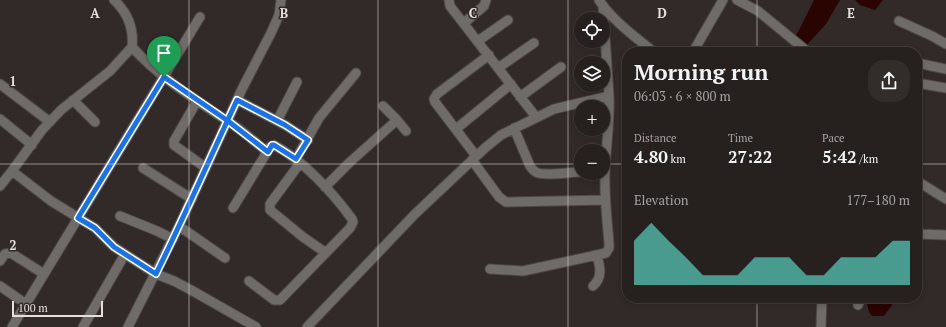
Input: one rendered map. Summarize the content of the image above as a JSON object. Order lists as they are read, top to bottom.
{
  "scale_bar": "100 m",
  "page": {
    "map_buttons": ["+", "−"],
    "heading": ["Morning run", "06:03 · 6 × 800 m"],
    "stats": [
      ["Distance", "4.80 km"],
      ["Time", "27:22"],
      ["Pace", "5:42 /km"]
    ],
    "chart": ["Elevation", "177–180 m"],
    "scale": "100 m"
  },
  "grid": {
    "columns": [
      "A",
      "B",
      "C",
      "D",
      "E"
    ],
    "rows": ["1", "2"]
  }
}
